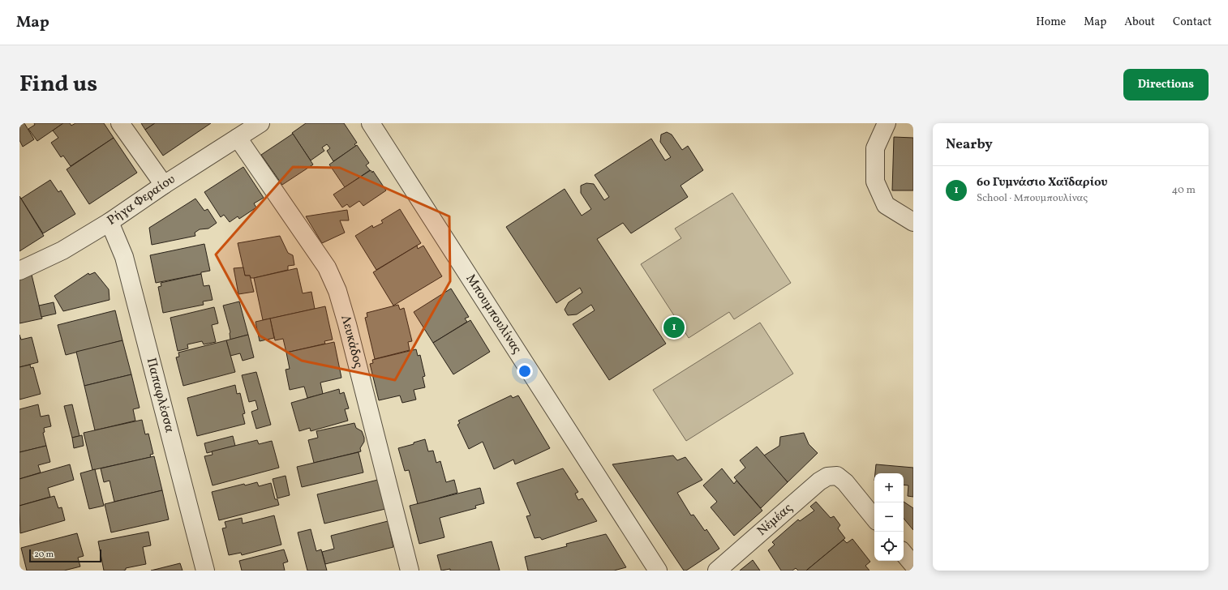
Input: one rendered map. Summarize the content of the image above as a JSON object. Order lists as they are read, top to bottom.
{
  "streets": {
    "street": [
      "Ρήγα Φεραίου",
      "Μπουμπουλίνας",
      "Λευκάδος",
      "Παπαφλέσσα",
      "Νέμέας"
    ]
  },
  "crossings": [
    ["Ρήγα Φεραίου", "Λευκάδος"],
    ["Ρήγα Φεραίου", "Παπαφλέσσα"]
  ],
  "scale_bar": "20 m",
  "page": {
    "header": "Map",
    "nav": [
      "Home",
      "Map",
      "About",
      "Contact"
    ],
    "title": "Find us",
    "buttons": "Directions",
    "heading": "Nearby",
    "list": [
      {
        "mark": "1",
        "name": "6ο Γυμνάσιο Χαϊδαρίου",
        "note": "School · Μπουμπουλίνας",
        "value": "40 m"
      }
    ],
    "pins": "1",
    "map_buttons": ["+", "−"],
    "scale": "20 m"
  }
}
